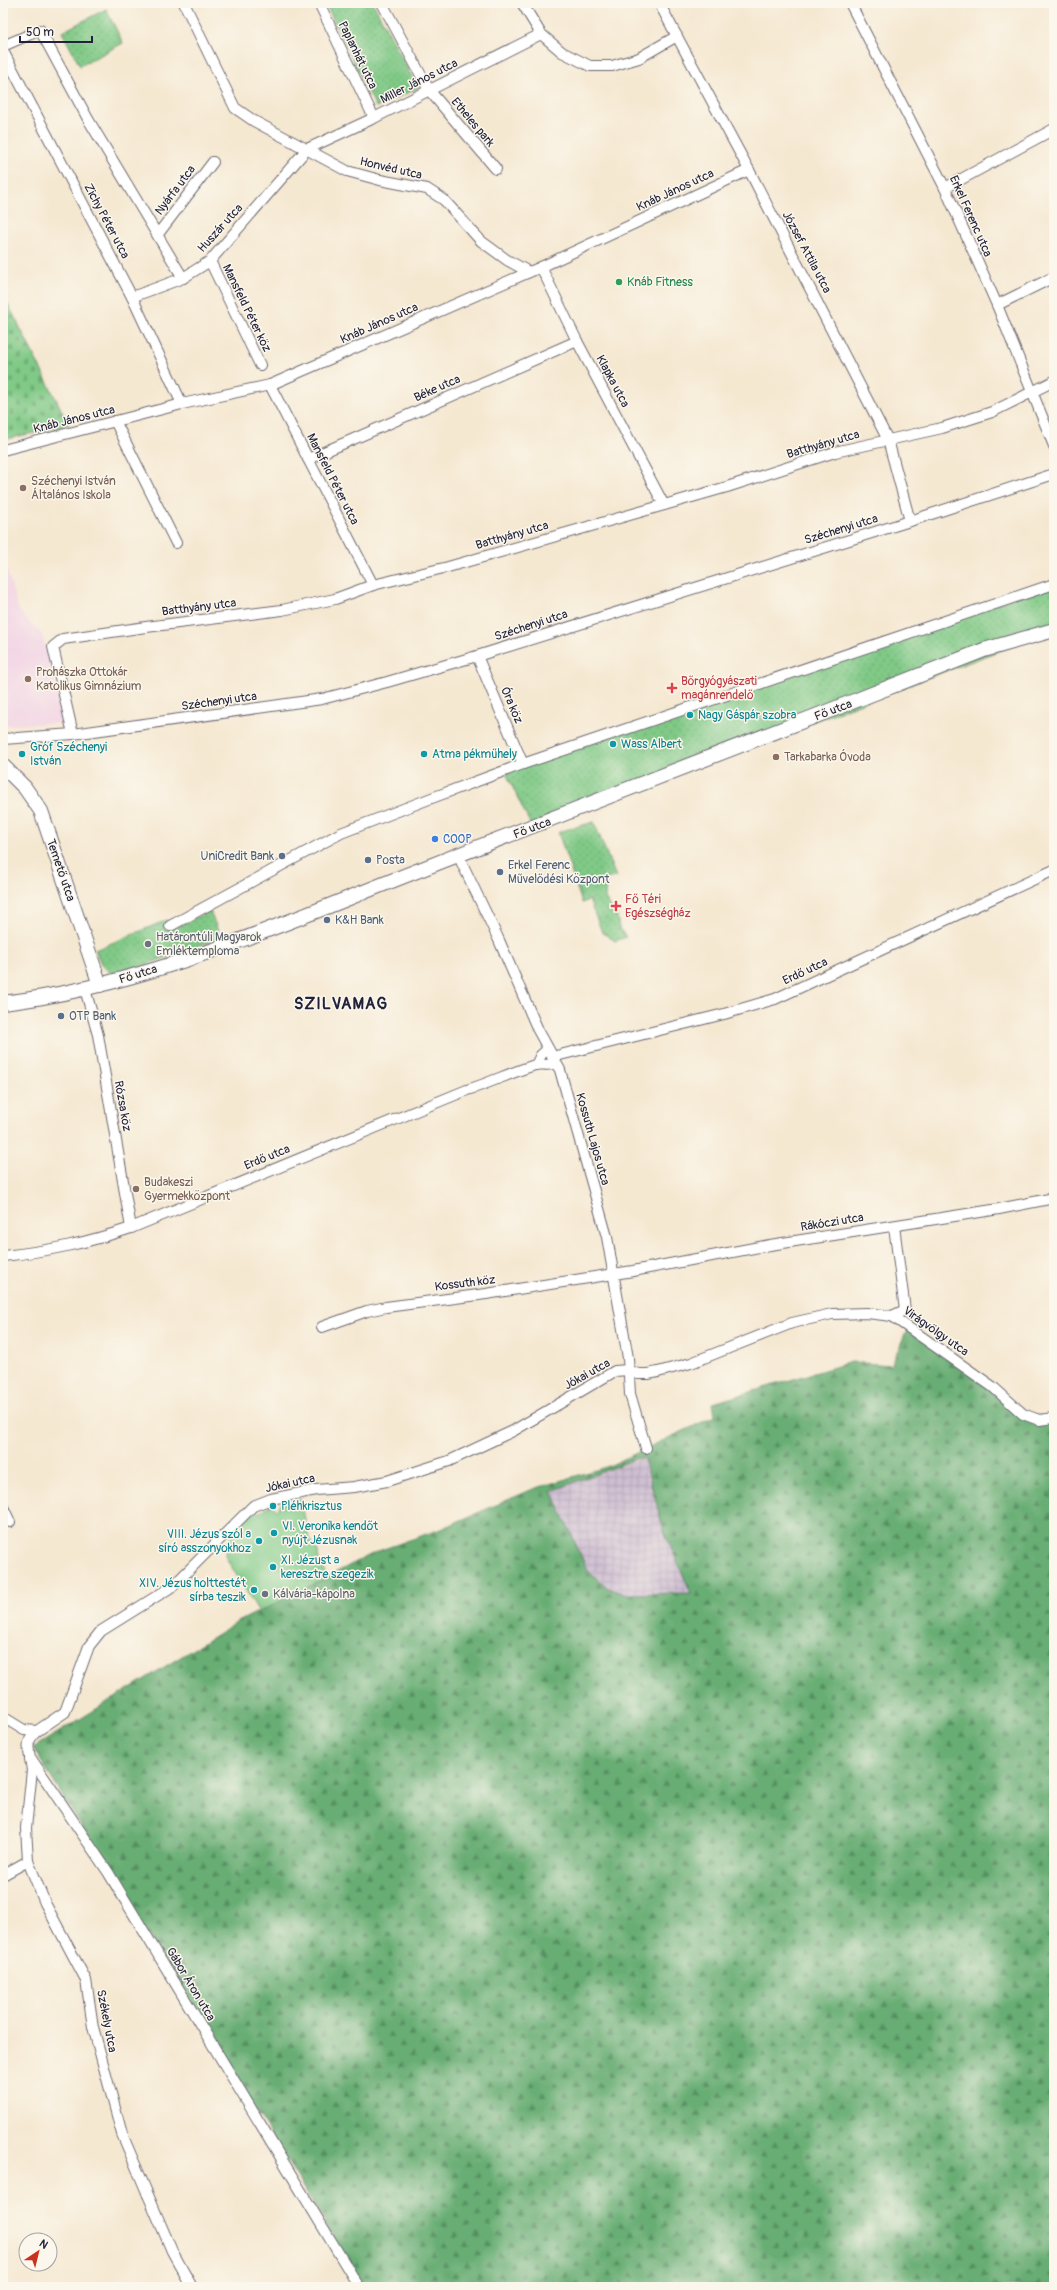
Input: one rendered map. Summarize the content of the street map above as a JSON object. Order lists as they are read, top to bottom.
{
  "streets": {
    "main road": ["Fő utca", "Temető utca"],
    "street": [
      "Paplanhát utca",
      "Miller János utca",
      "Etheles park",
      "Honvéd utca",
      "Nyárfa utca",
      "Knáb János utca",
      "Erkel Ferenc utca",
      "Zichy Péter utca",
      "Huszár utca",
      "József Attila utca",
      "Mansfeld Péter köz",
      "Klapka utca",
      "Béke utca",
      "Batthyány utca",
      "Mansfeld Péter utca",
      "Széchenyi utca",
      "Óra köz",
      "Erdő utca",
      "Rózsa köz",
      "Kossuth Lajos utca",
      "Rákóczi utca",
      "Kossuth köz",
      "Virágvölgy utca",
      "Jókai utca",
      "Gábor Áron utca",
      "Székely utca"
    ]
  },
  "crossings": [
    ["Paplanhát utca", "Miller János utca"],
    ["Miller János utca", "Etheles park"],
    ["Miller János utca", "Honvéd utca"],
    ["Miller János utca", "Huszár utca"],
    ["Honvéd utca", "Knáb János utca"],
    ["Honvéd utca", "Huszár utca"],
    ["Knáb János utca", "Zichy Péter utca"],
    ["Knáb János utca", "József Attila utca"],
    ["Knáb János utca", "Klapka utca"],
    ["Knáb János utca", "Mansfeld Péter utca"],
    ["Erkel Ferenc utca", "Batthyány utca"],
    ["Zichy Péter utca", "Huszár utca"],
    ["Huszár utca", "Mansfeld Péter köz"],
    ["József Attila utca", "Batthyány utca"],
    ["József Attila utca", "Széchenyi utca"],
    ["Klapka utca", "Béke utca"],
    ["Klapka utca", "Batthyány utca"],
    ["Béke utca", "Mansfeld Péter utca"],
    ["Batthyány utca", "Mansfeld Péter utca"],
    ["Batthyány utca", "Széchenyi utca"],
    ["Széchenyi utca", "Óra köz"],
    ["Fő utca", "Temető utca"],
    ["Fő utca", "Rózsa köz"],
    ["Fő utca", "Kossuth Lajos utca"],
    ["Erdő utca", "Rózsa köz"],
    ["Erdő utca", "Kossuth Lajos utca"],
    ["Kossuth Lajos utca", "Rákóczi utca"],
    ["Kossuth Lajos utca", "Kossuth köz"],
    ["Kossuth Lajos utca", "Virágvölgy utca"],
    ["Kossuth Lajos utca", "Jókai utca"],
    ["Rákóczi utca", "Kossuth köz"],
    ["Virágvölgy utca", "Jókai utca"],
    ["Gábor Áron utca", "Székely utca"]
  ],
  "districts": ["SZILVAMAG"],
  "places": {
    "other": [
      "Knáb Fitness",
      "Széchenyi István Általános Iskola",
      "Prohászka Ottokár Katolikus Gimnázium",
      "Nagy Gáspár szobra",
      "Wass Albert",
      "Gróf Széchenyi István",
      "Atma pékműhely",
      "Tarkabarka Óvoda",
      "COOP",
      "UniCredit Bank",
      "Posta",
      "Erkel Ferenc Művelődési Központ",
      "K&H Bank",
      "Határontúli Magyarok Emléktemploma",
      "OTP Bank",
      "Budakeszi Gyermekközpont",
      "Pléhkrisztus",
      "VI. Veronika kendőt nyújt Jézusnak",
      "VIII. Jézus szól a síró asszonyokhoz",
      "XI. Jézust a keresztre szegezik",
      "XIV. Jézus holttestét sírba teszik",
      "Kálvária-kápolna"
    ],
    "health": ["Bőrgyógyászati magánrendelő", "Fő Téri Egészségház"]
  },
  "scale_bar": "50 m",
  "north": "top right"
}
